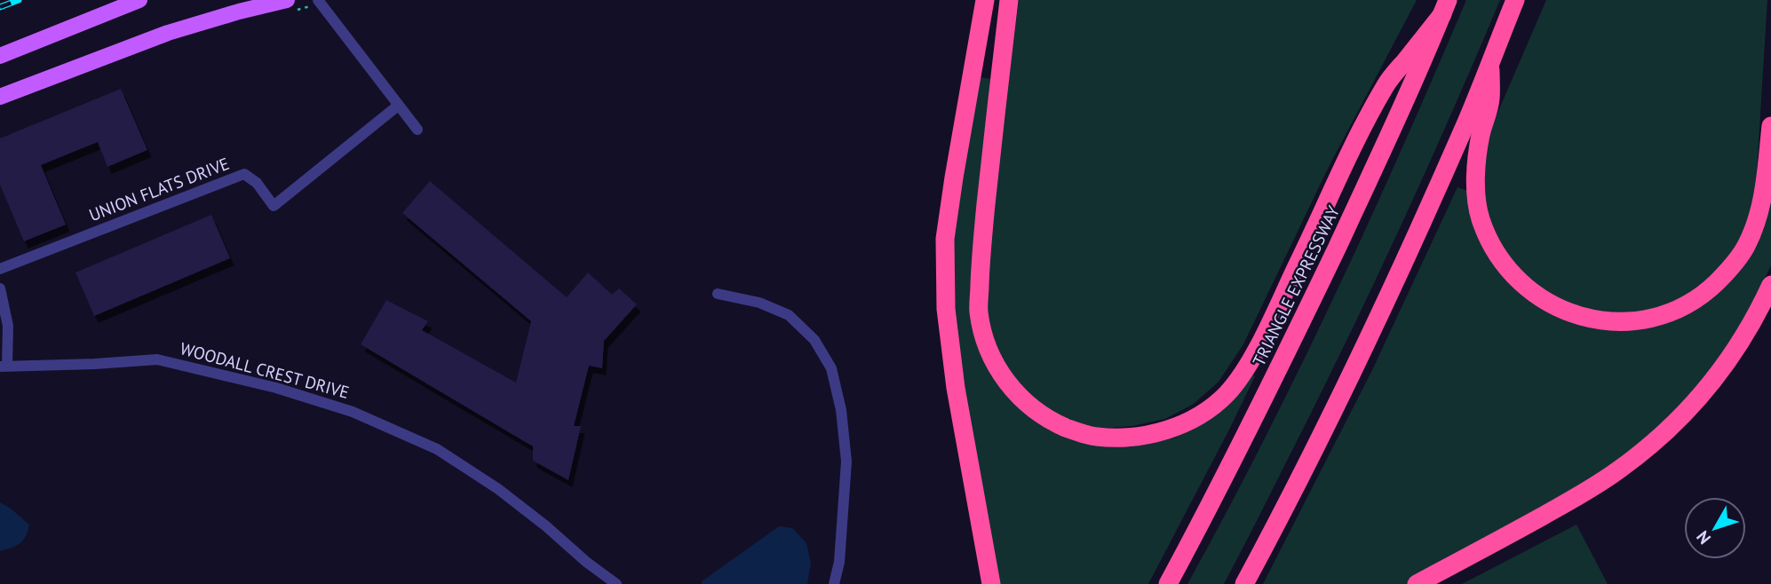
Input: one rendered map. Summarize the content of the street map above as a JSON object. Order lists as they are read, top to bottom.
{
  "streets": {
    "highway": ["TRIANGLE EXPRESSWAY"],
    "street": ["UNION FLATS DRIVE", "WOODALL CREST DRIVE"]
  },
  "north": "bottom left"
}
